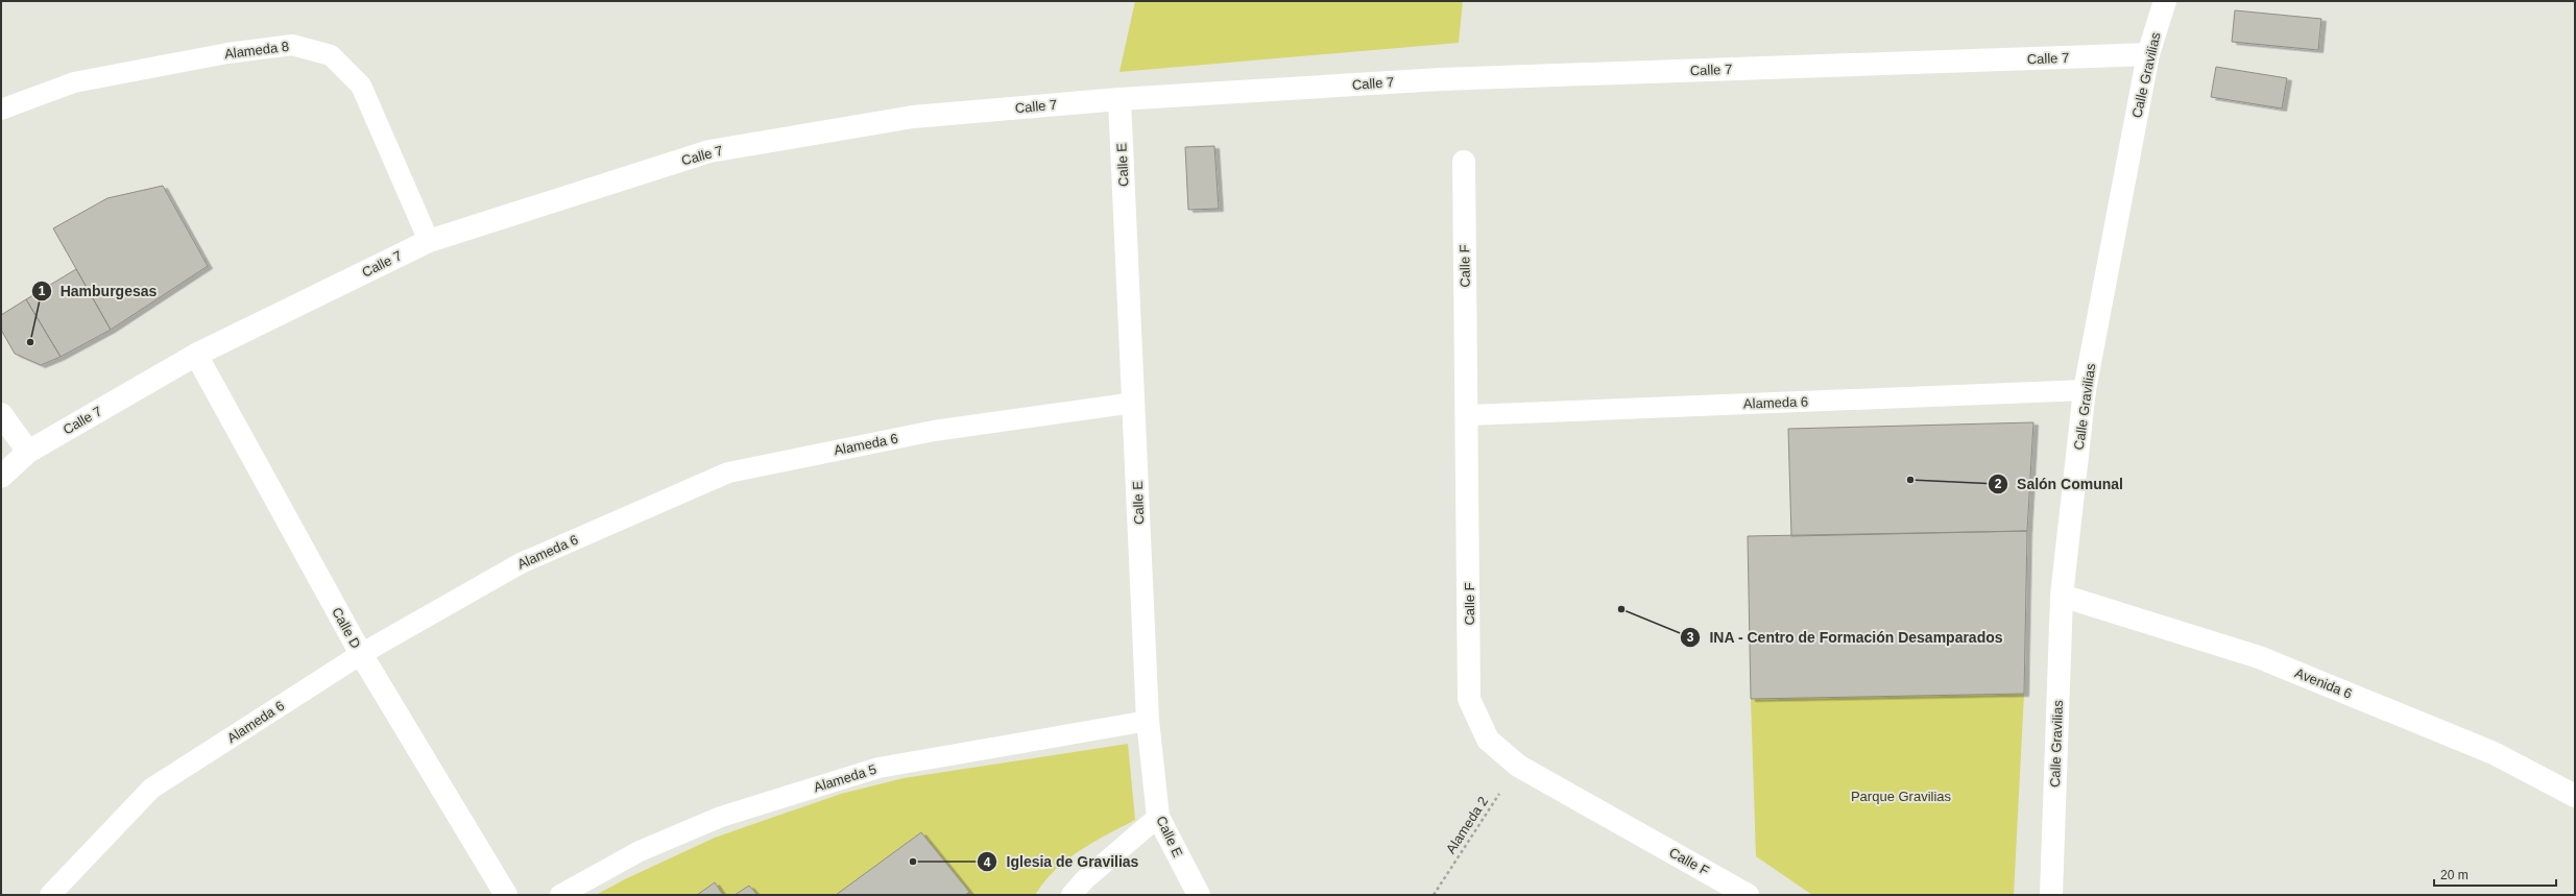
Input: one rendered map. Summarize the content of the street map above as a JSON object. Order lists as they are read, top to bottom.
{
  "streets": {
    "street": [
      "Calle 7",
      "Calle Gravilias",
      "Calle E",
      "Calle F",
      "Calle D",
      "Avenida 6"
    ],
    "lane": ["Alameda 8", "Alameda 6", "Alameda 5"],
    "path": ["Alameda 2"]
  },
  "crossings": [
    ["Alameda 8", "Calle 7"],
    ["Calle 7", "Calle Gravilias"],
    ["Calle 7", "Calle E"],
    ["Calle 7", "Calle D"],
    ["Calle Gravilias", "Alameda 6"],
    ["Calle Gravilias", "Avenida 6"],
    ["Calle E", "Alameda 6"],
    ["Calle E", "Alameda 5"],
    ["Calle F", "Alameda 6"],
    ["Calle F", "Alameda 2"],
    ["Alameda 6", "Calle D"]
  ],
  "parks": ["Parque Gravilias"],
  "places": [
    "Hamburgesas",
    "Salón Comunal",
    "INA - Centro de Formación Desamparados",
    "Iglesia de Gravilias"
  ],
  "scale_bar": "20 m"
}
